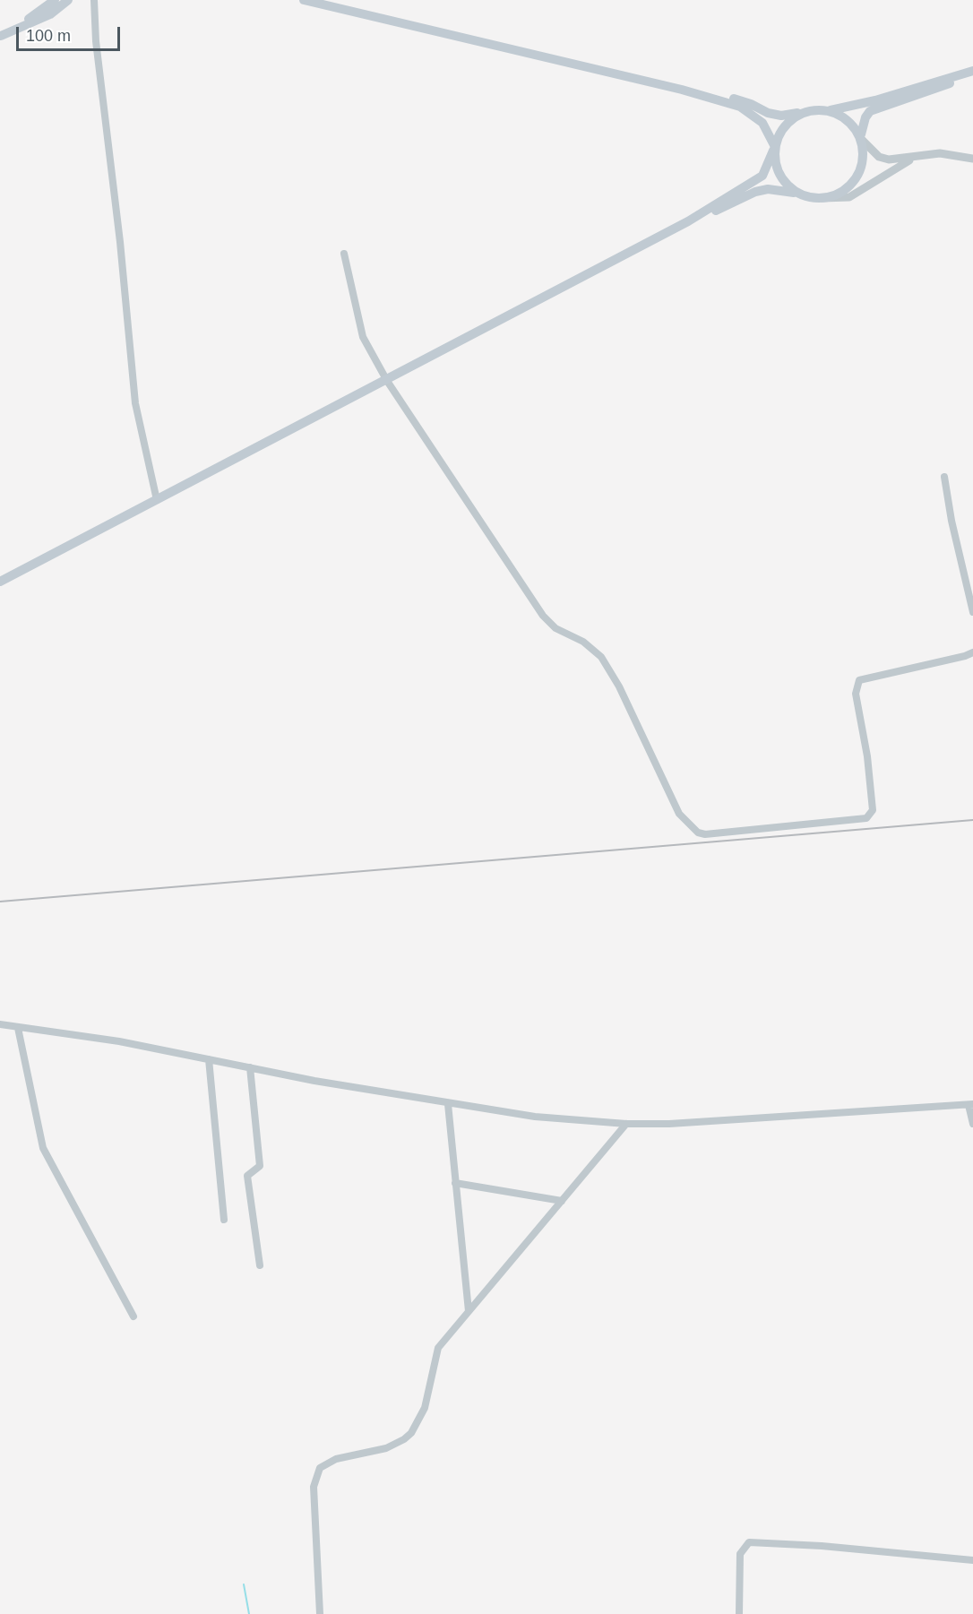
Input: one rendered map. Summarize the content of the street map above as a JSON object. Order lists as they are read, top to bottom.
{
  "scale_bar": "100 m"
}
